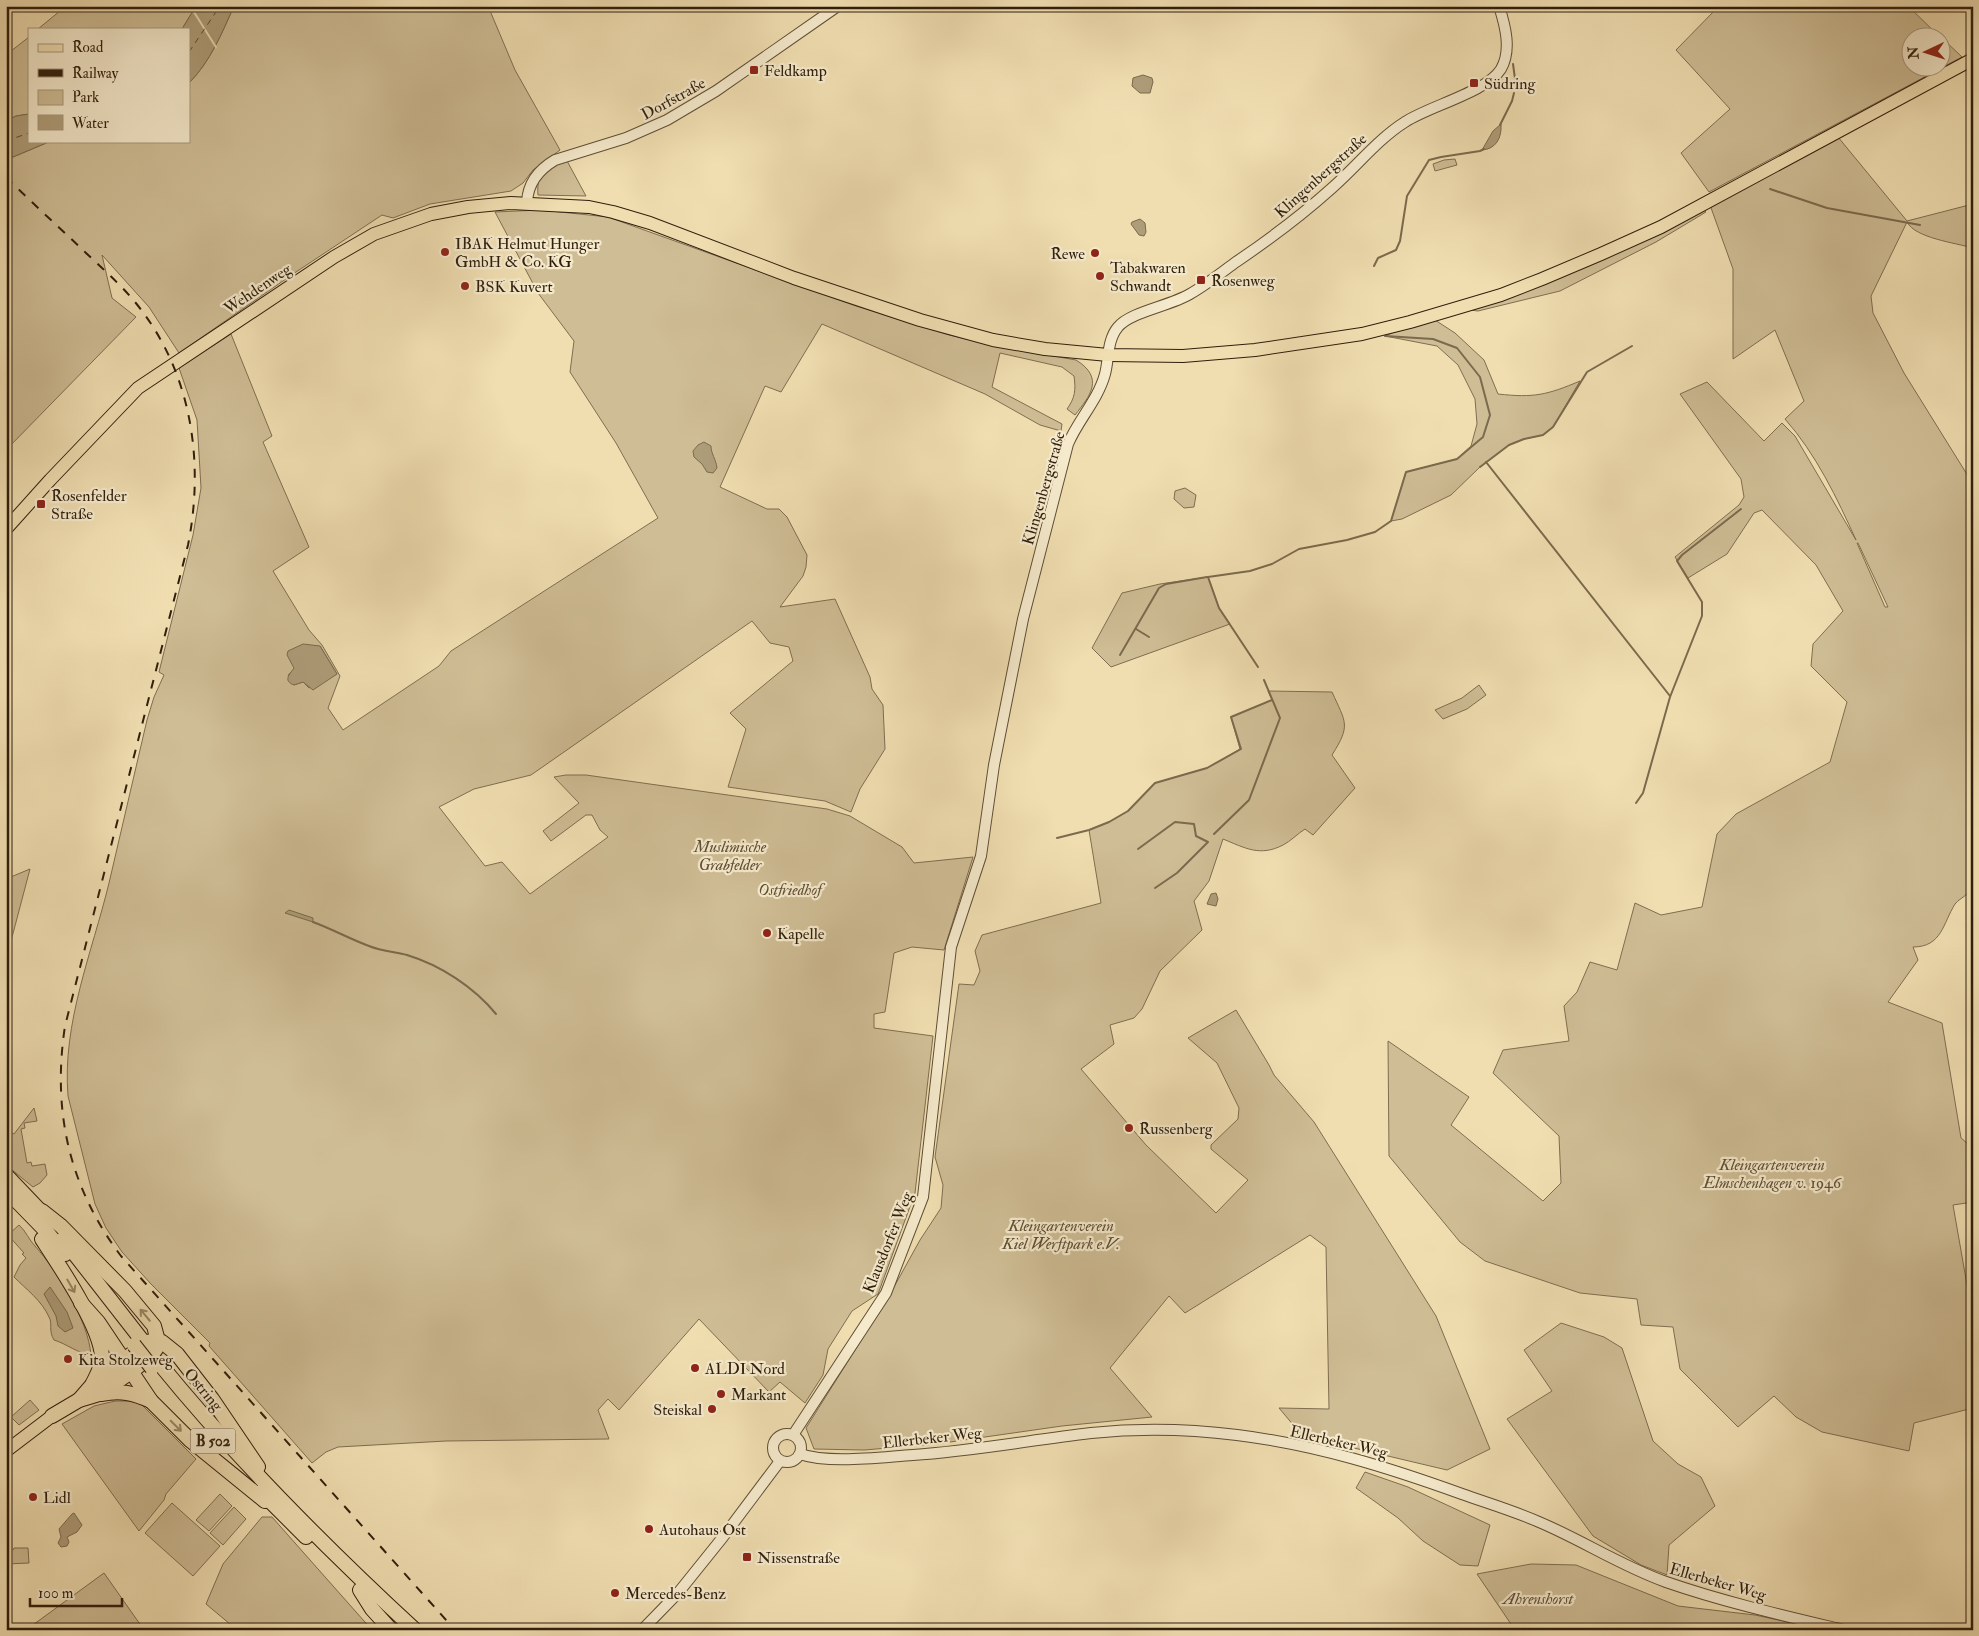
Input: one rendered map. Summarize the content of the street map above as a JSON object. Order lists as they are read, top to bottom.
{
  "streets": {
    "highway": ["Ostring", "B 502"],
    "main road": ["Wehdenweg"],
    "street": [
      "Dorfstraße",
      "Klingenbergstraße",
      "Klausdorfer Weg",
      "Ellerbeker Weg"
    ]
  },
  "crossings": [
    ["Dorfstraße", "Wehdenweg"],
    ["Klingenbergstraße", "Wehdenweg"],
    ["Klingenbergstraße", "Klausdorfer Weg"],
    ["Klausdorfer Weg", "Ellerbeker Weg"]
  ],
  "parks": [
    "Muslimische Grabfelder",
    "Ostfriedhof",
    "Kleingartenverein Elmschenhagen v. 1946",
    "Kleingartenverein Kiel Werftpark e.V.",
    "Ahrenshorst"
  ],
  "places": {
    "transit": [
      "Feldkamp",
      "Südring",
      "Rosenweg",
      "Rosenfelder Straße",
      "Nissenstraße"
    ],
    "other": [
      "IBAK Helmut Hunger GmbH & Co. KG",
      "Rewe",
      "Tabakwaren Schwandt",
      "BSK Kuvert",
      "Kapelle",
      "Russenberg",
      "Kita Stolzeweg",
      "ALDI Nord",
      "Markant",
      "Steiskal",
      "Lidl",
      "Autohaus Ost",
      "Mercedes-Benz"
    ]
  },
  "legend": [
    "Road",
    "Railway",
    "Park",
    "Water"
  ],
  "scale_bar": "100 m",
  "north": "left"
}
